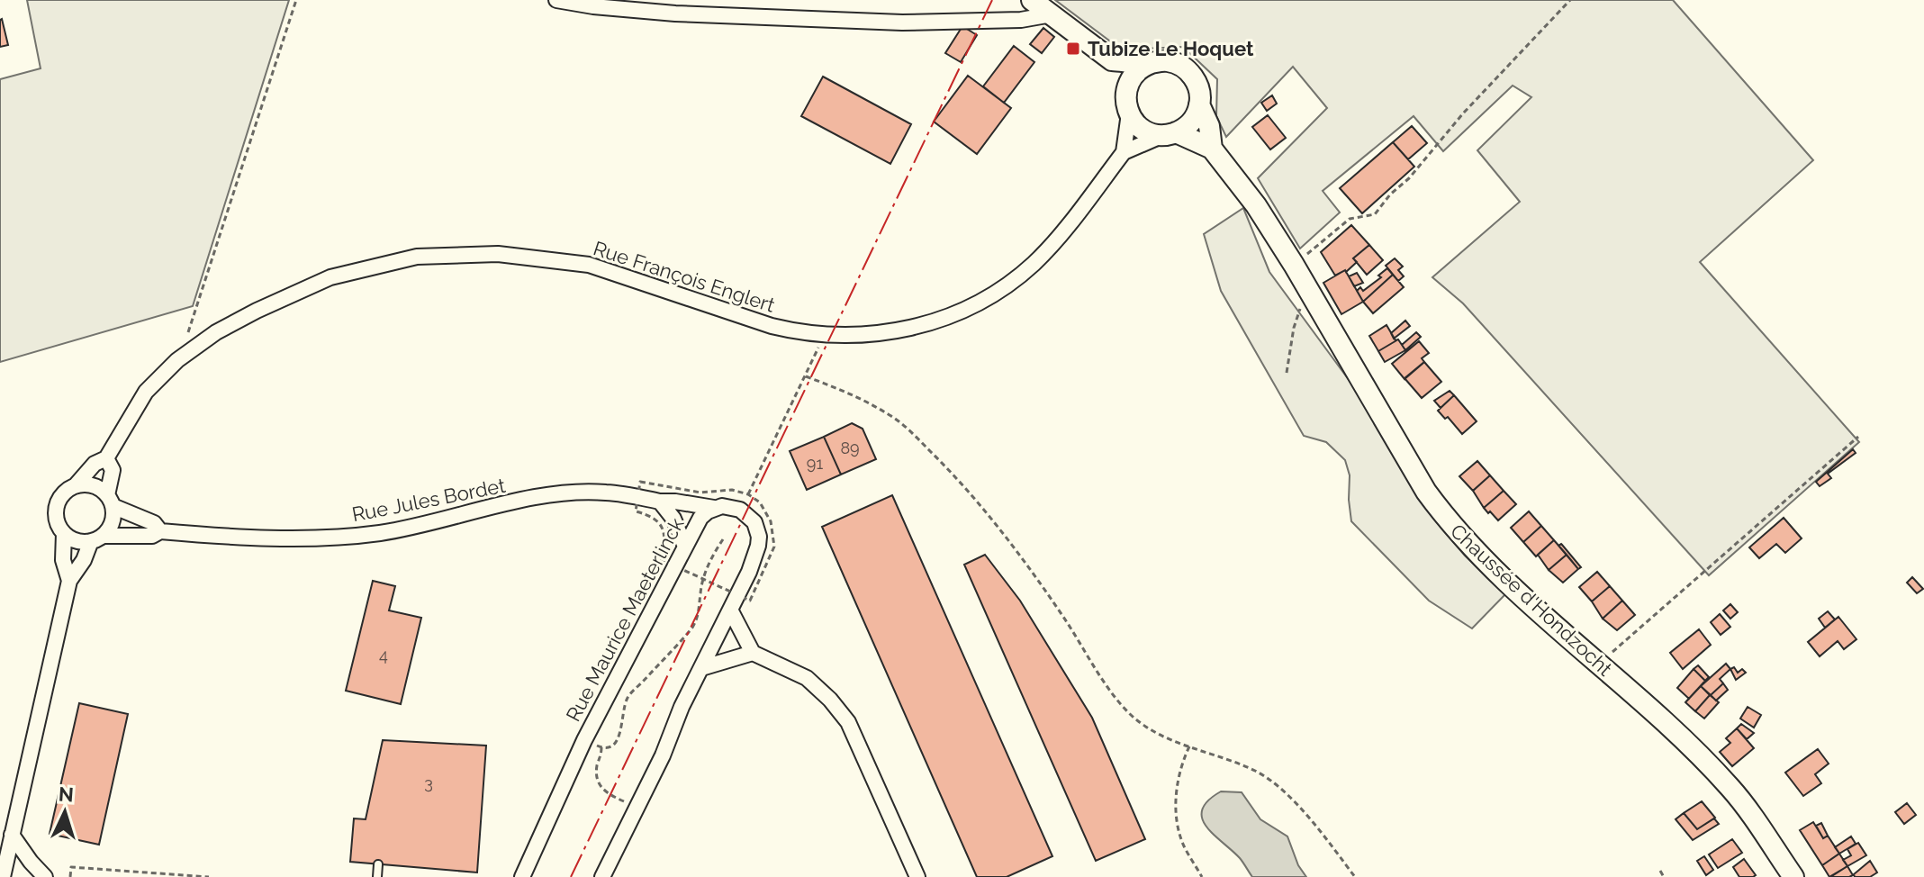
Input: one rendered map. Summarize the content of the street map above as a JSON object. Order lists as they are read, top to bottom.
{
  "streets": {
    "main road": ["Chaussée d'Hondzocht"],
    "street": ["Rue François Englert", "Rue Jules Bordet", "Rue Maurice Maeterlinck"]
  },
  "crossings": [
    ["Rue Jules Bordet", "Rue Maurice Maeterlinck"]
  ],
  "places": {
    "transit": ["Tubize Le Hoquet"]
  },
  "house_numbers": [
    "89",
    "91",
    "4",
    "3"
  ],
  "north": "top"
}
